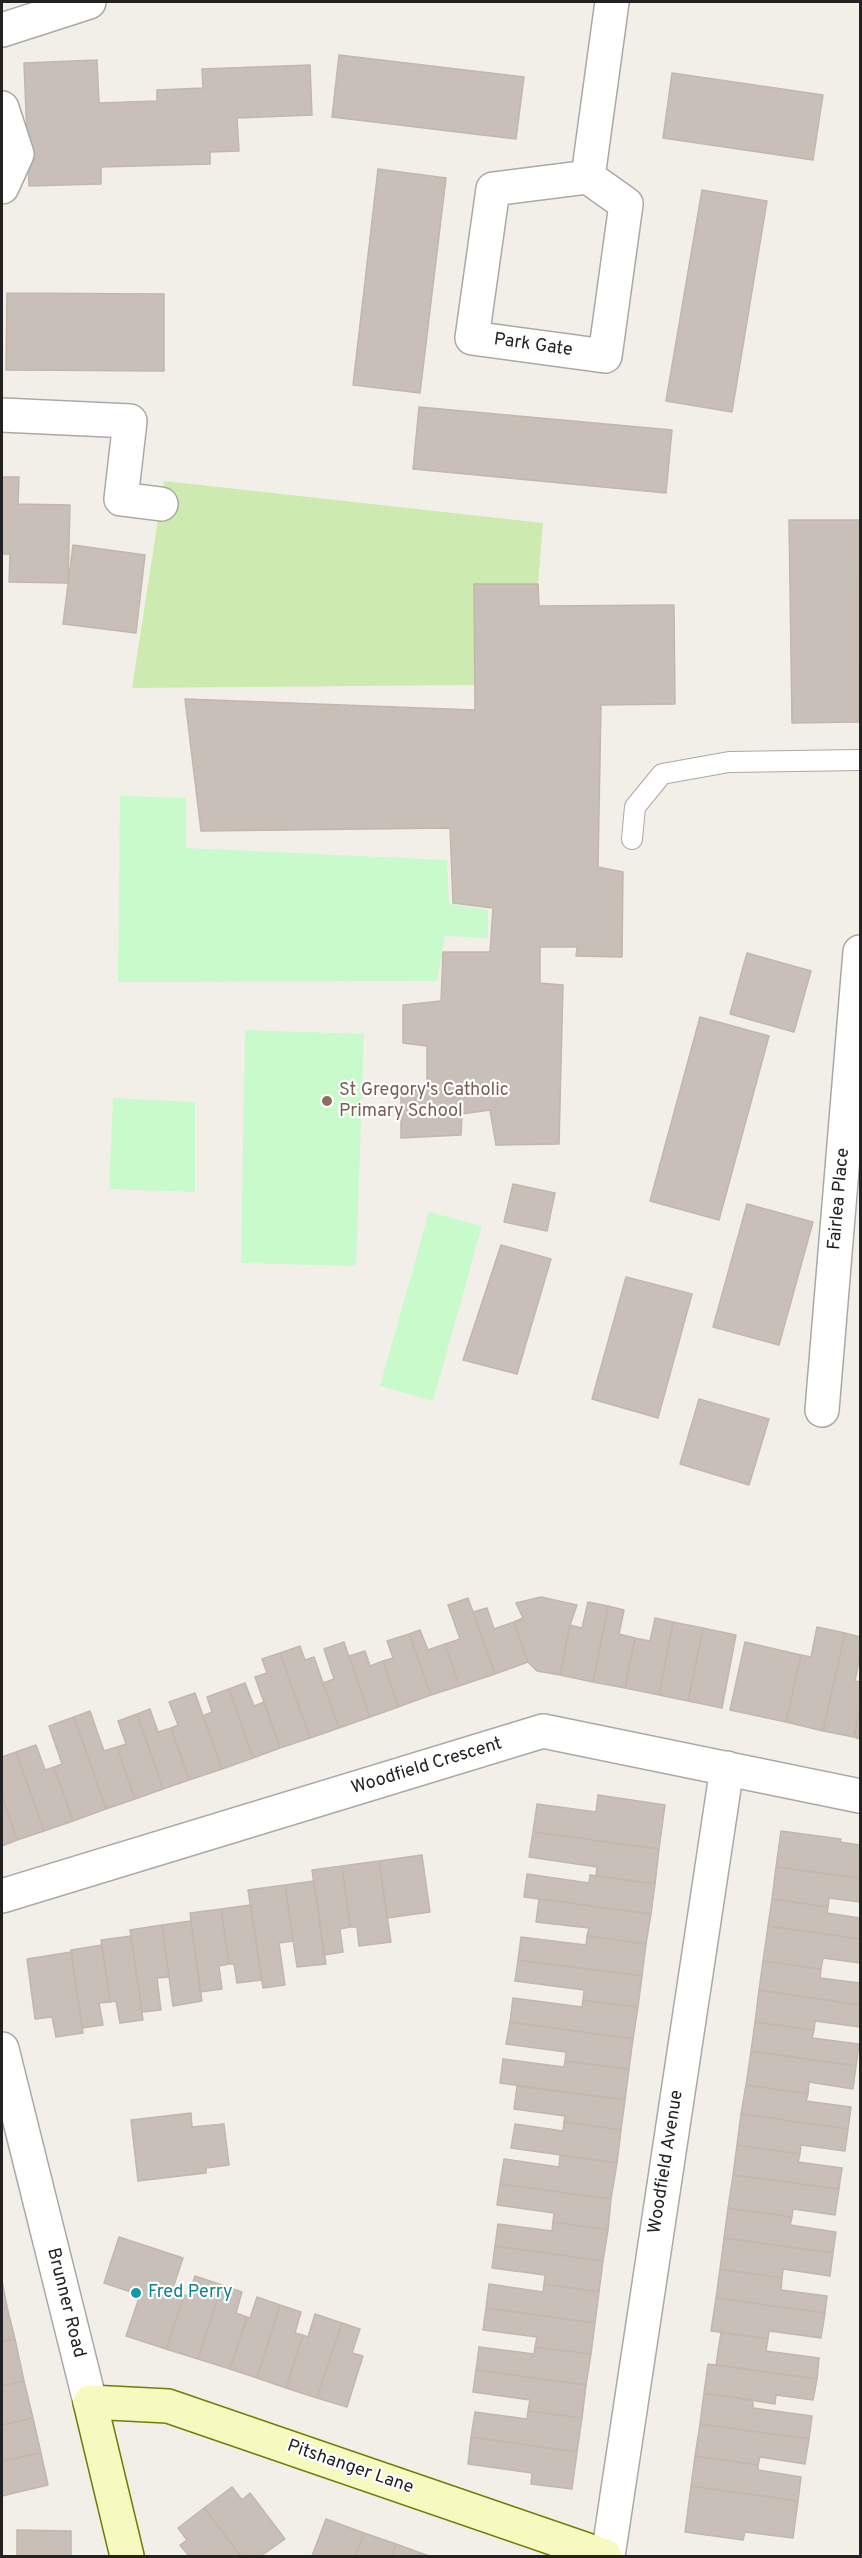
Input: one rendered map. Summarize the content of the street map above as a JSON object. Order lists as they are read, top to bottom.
{
  "streets": {
    "street": [
      "Park Gate",
      "Fairlea Place",
      "Woodfield Crescent",
      "Woodfield Avenue",
      "Brunner Road",
      "Pitshanger Lane"
    ]
  },
  "crossings": [
    ["Woodfield Crescent", "Woodfield Avenue"],
    ["Woodfield Avenue", "Pitshanger Lane"],
    ["Brunner Road", "Pitshanger Lane"]
  ],
  "places": ["St Gregory's Catholic Primary School", "Fred Perry"]
}
